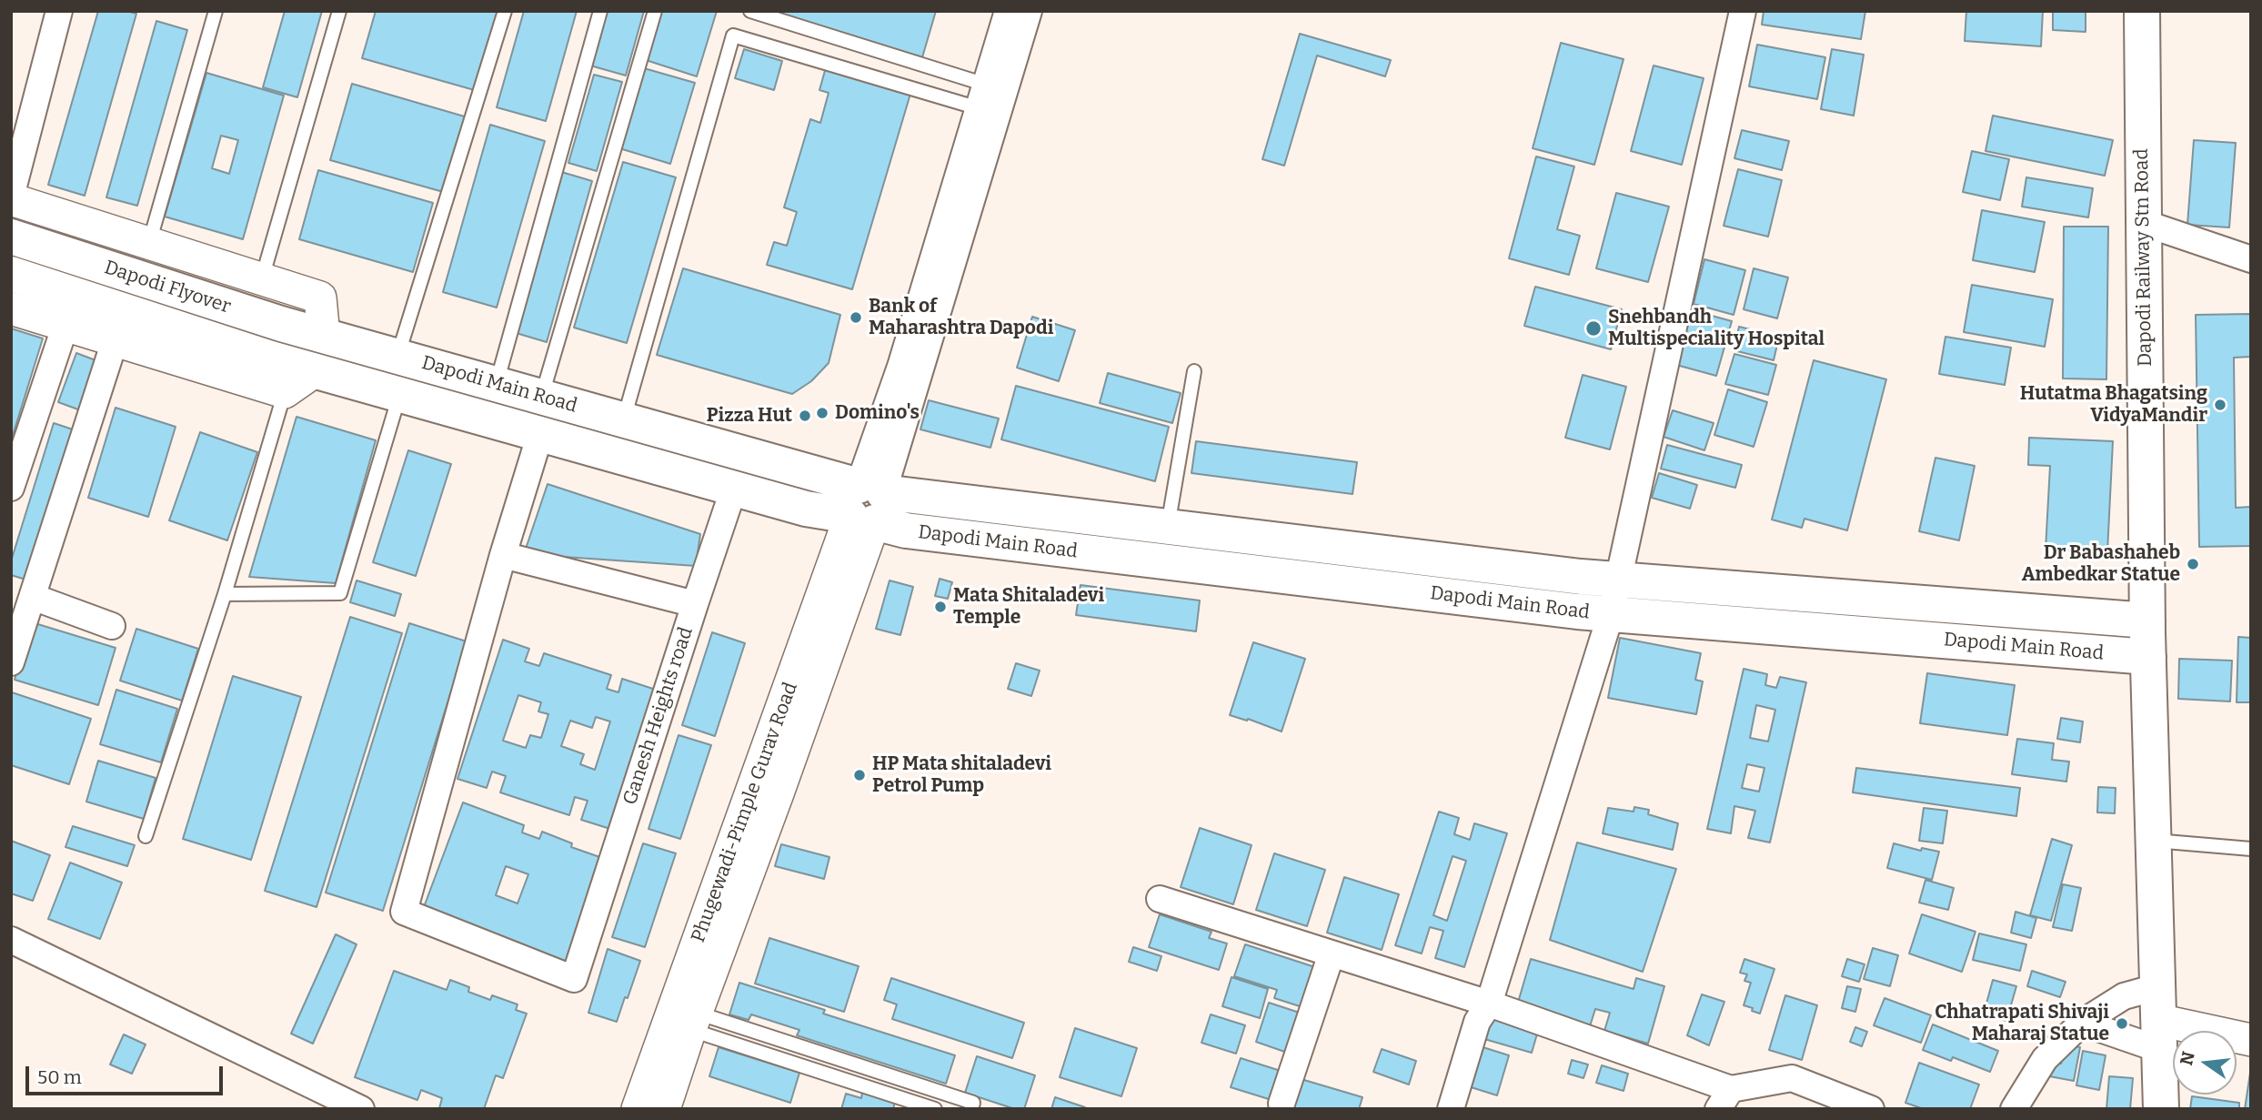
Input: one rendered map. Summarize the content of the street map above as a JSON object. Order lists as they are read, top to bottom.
{
  "streets": {
    "main road": ["Dapodi Railway Stn Road", "Dapodi Flyover", "Dapodi Main Road"],
    "street": ["Ganesh Heights road", "Phugewadi-Pimple Gurav Road"]
  },
  "crossings": [
    ["Dapodi Railway Stn Road", "Dapodi Main Road"],
    ["Dapodi Flyover", "Dapodi Main Road"],
    ["Dapodi Main Road", "Phugewadi-Pimple Gurav Road"]
  ],
  "places": [
    "Bank of Maharashtra Dapodi",
    "Snehbandh Multispeciality Hospital",
    "Hutatma Bhagatsing VidyaMandir",
    "Domino's",
    "Pizza Hut",
    "Dr Babashaheb Ambedkar Statue",
    "Mata Shitaladevi Temple",
    "HP Mata shitaladevi Petrol Pump",
    "Chhatrapati Shivaji Maharaj Statue"
  ],
  "scale_bar": "50 m",
  "north": "left"
}
